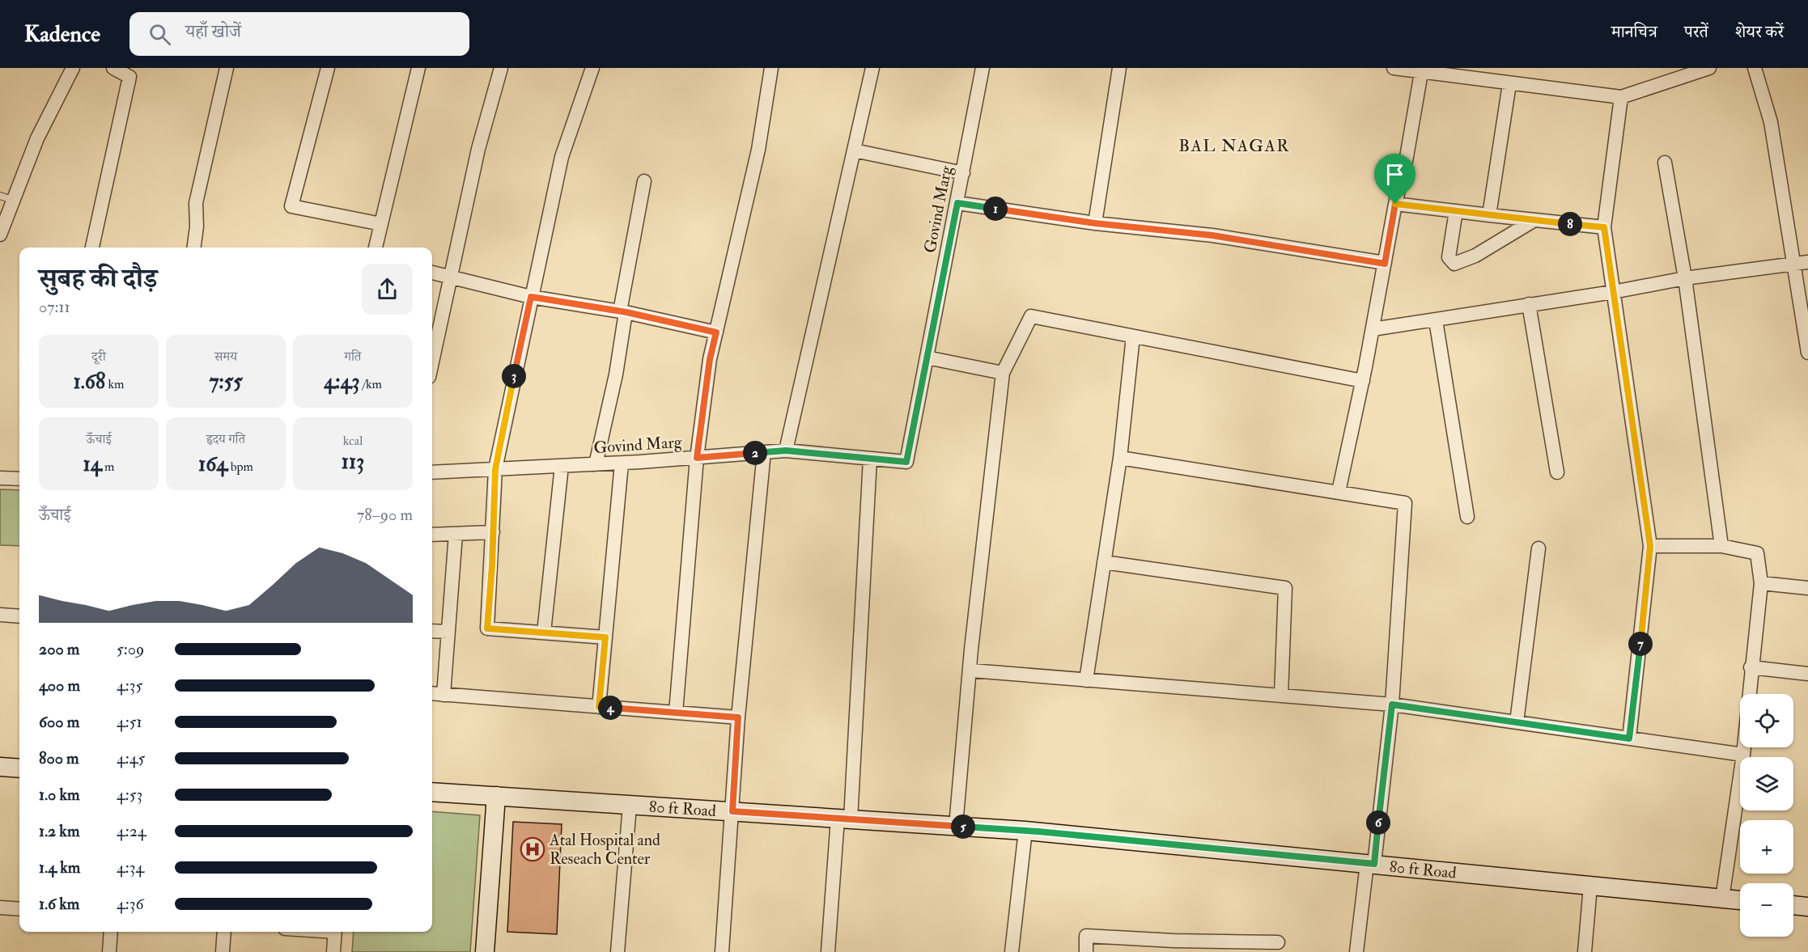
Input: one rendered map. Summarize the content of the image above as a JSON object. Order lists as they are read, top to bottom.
{
  "streets": {
    "street": ["Govind Marg", "80 ft Road"]
  },
  "districts": ["BAL NAGAR"],
  "places": {
    "hospital": ["Atal Hospital and Reseach Center"]
  },
  "page": {
    "header": "Kadence",
    "search": "यहाँ खोजें",
    "nav": ["मानचित्र", "परतें", "शेयर करें"],
    "pins": [
      "1",
      "8",
      "3",
      "2",
      "7",
      "4",
      "6",
      "5"
    ],
    "heading": ["सुबह की दौड़", "07:11"],
    "stats": [
      ["दूरी", "1.68 km"],
      ["समय", "7:55"],
      ["गति", "4:43 /km"],
      ["ऊँचाई", "14 m"],
      ["हृदय गति", "164 bpm"],
      ["kcal", "113"]
    ],
    "chart": ["ऊँचाई", "78–90 m"],
    "list": [
      {
        "name": "200 m",
        "note": "5:09"
      },
      {
        "name": "400 m",
        "note": "4:35"
      },
      {
        "name": "600 m",
        "note": "4:51"
      },
      {
        "name": "800 m",
        "note": "4:45"
      },
      {
        "name": "1.0 km",
        "note": "4:53"
      },
      {
        "name": "1.2 km",
        "note": "4:24"
      },
      {
        "name": "1.4 km",
        "note": "4:34"
      },
      {
        "name": "1.6 km",
        "note": "4:36"
      }
    ],
    "map_buttons": ["+", "−"]
  }
}
